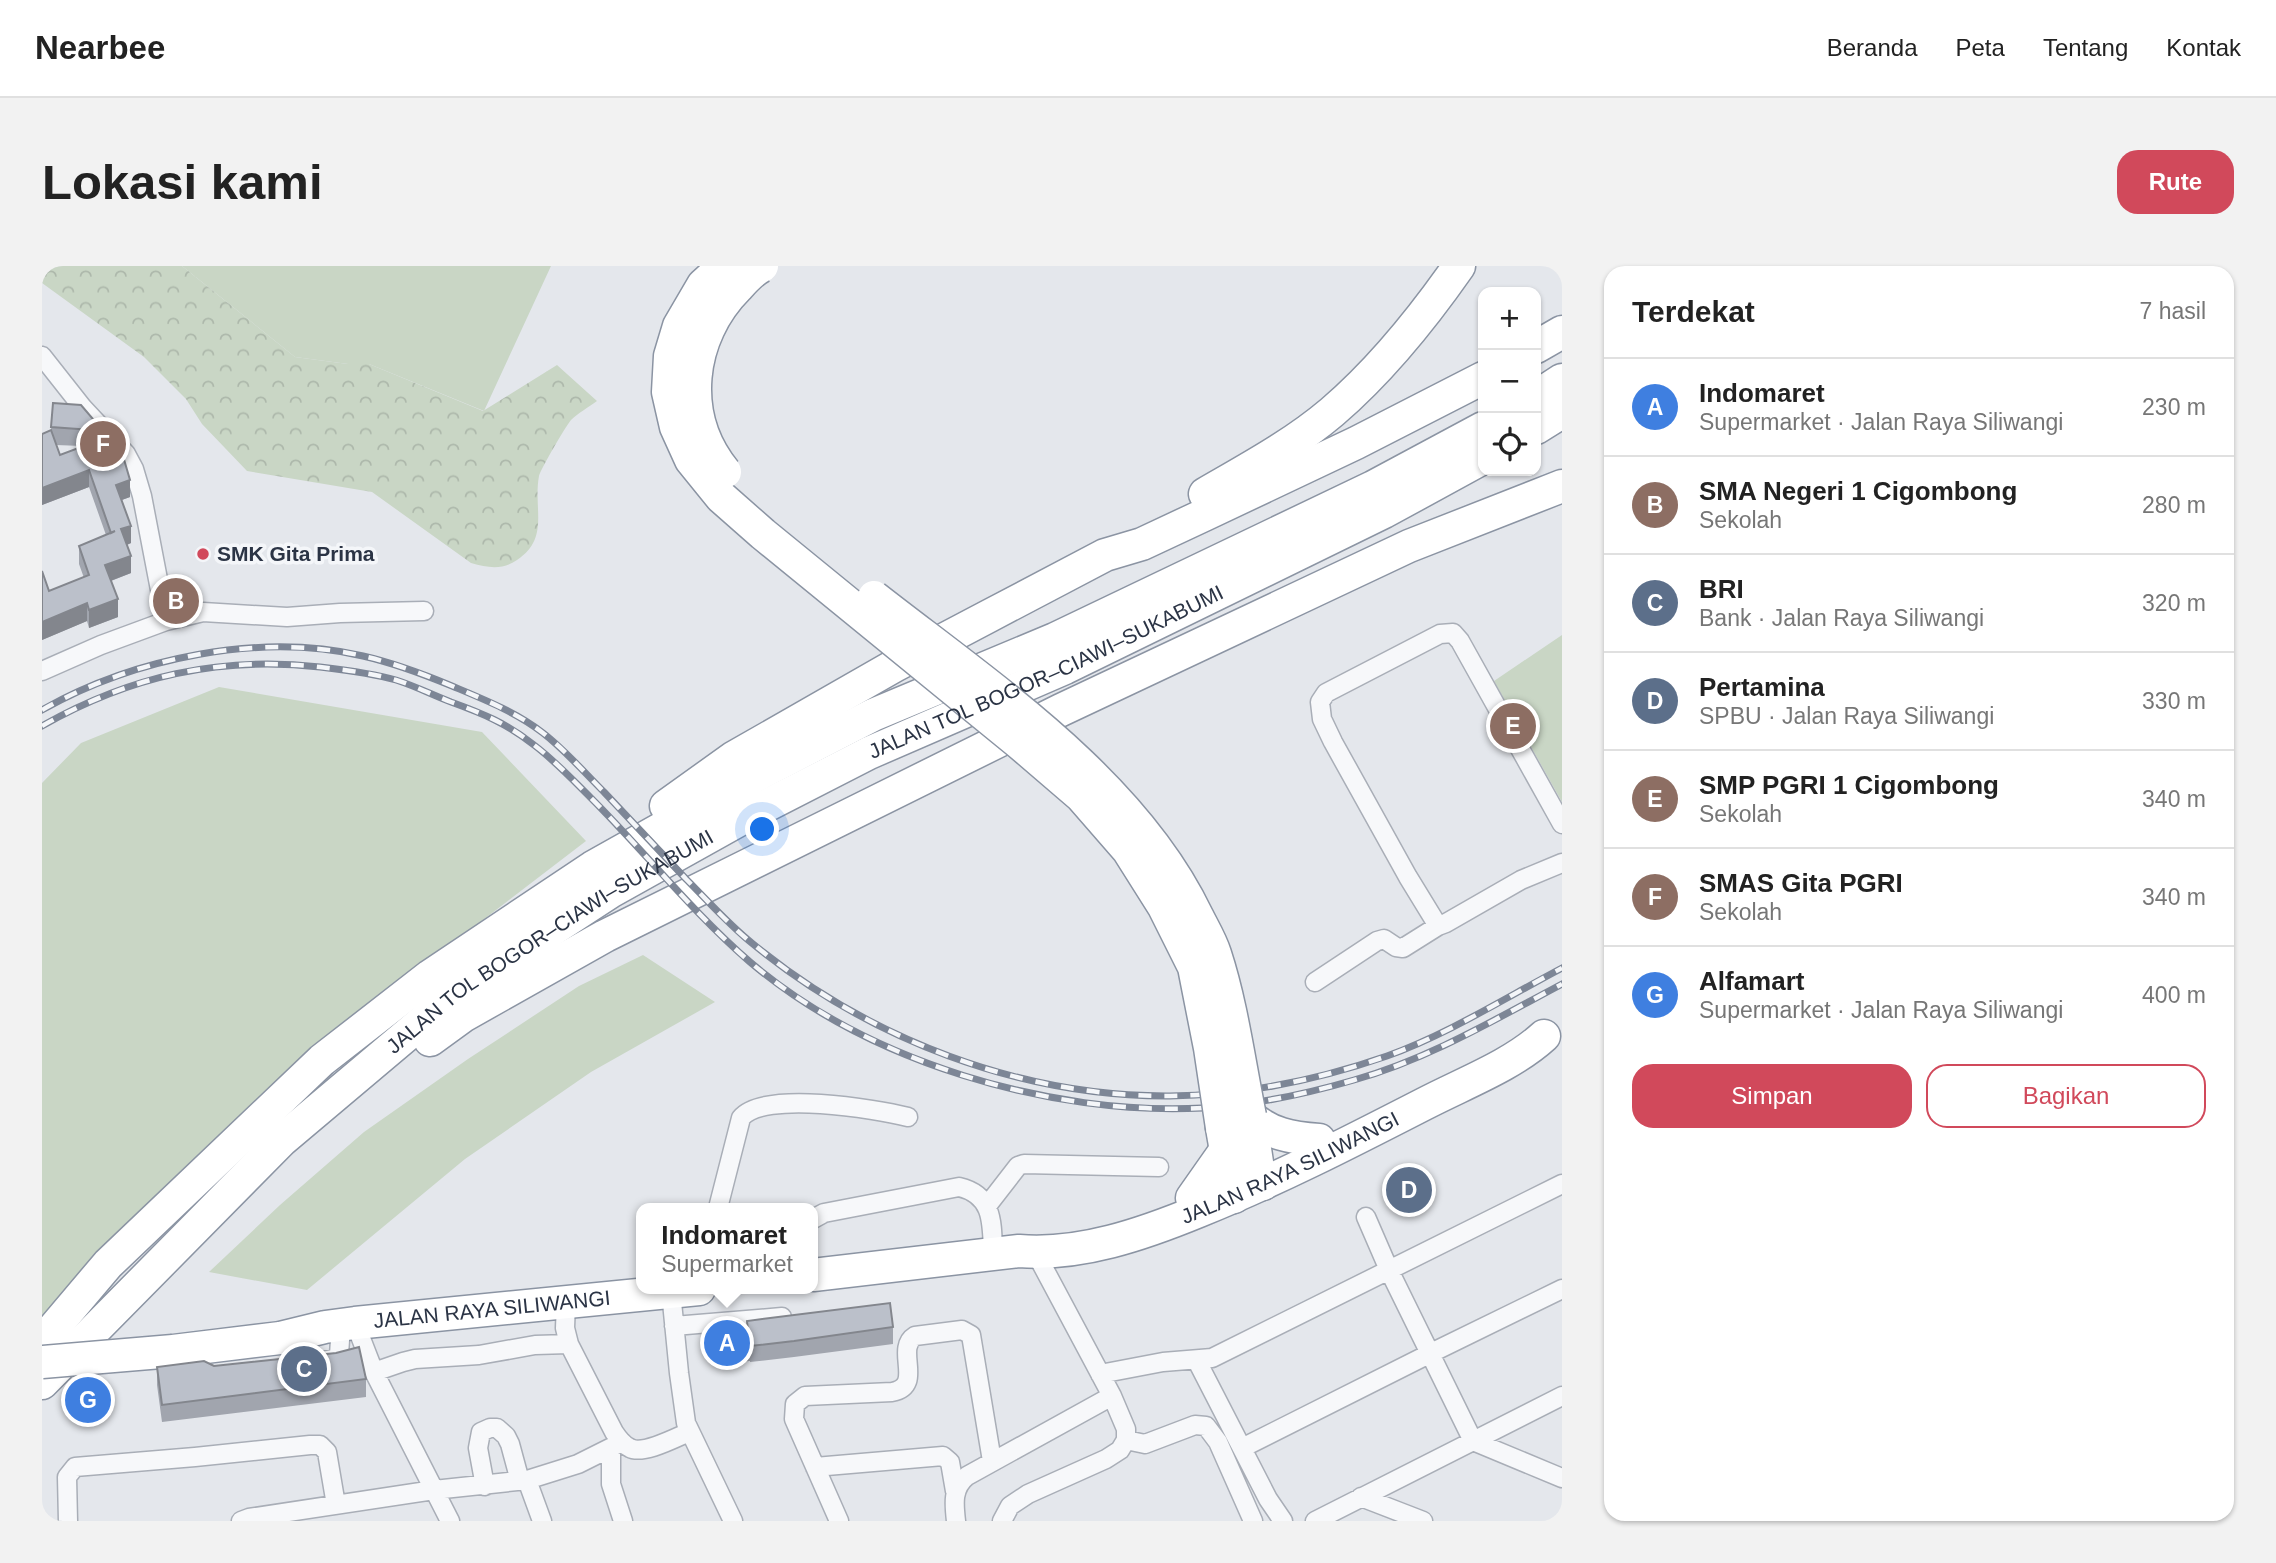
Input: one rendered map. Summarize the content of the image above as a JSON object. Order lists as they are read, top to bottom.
{
  "streets": {
    "highway": ["JALAN TOL BOGOR–CIAWI–SUKABUMI", "JALAN RAYA SILIWANGI"]
  },
  "crossings": [
    ["JALAN TOL BOGOR–CIAWI–SUKABUMI", "JALAN RAYA SILIWANGI"]
  ],
  "places": ["SMK Gita Prima"],
  "page": {
    "header": "Nearbee",
    "nav": [
      "Beranda",
      "Peta",
      "Tentang",
      "Kontak"
    ],
    "buttons": [
      "Rute",
      ["Simpan", "Bagikan"]
    ],
    "title": "Lokasi kami",
    "heading": ["Terdekat", "7 hasil"],
    "map_buttons": ["+", "−"],
    "list": [
      {
        "mark": "A",
        "name": "Indomaret",
        "note": "Supermarket · Jalan Raya Siliwangi",
        "value": "230 m"
      },
      {
        "mark": "B",
        "name": "SMA Negeri 1 Cigombong",
        "note": "Sekolah",
        "value": "280 m"
      },
      {
        "mark": "C",
        "name": "BRI",
        "note": "Bank · Jalan Raya Siliwangi",
        "value": "320 m"
      },
      {
        "mark": "D",
        "name": "Pertamina",
        "note": "SPBU · Jalan Raya Siliwangi",
        "value": "330 m"
      },
      {
        "mark": "E",
        "name": "SMP PGRI 1 Cigombong",
        "note": "Sekolah",
        "value": "340 m"
      },
      {
        "mark": "F",
        "name": "SMAS Gita PGRI",
        "note": "Sekolah",
        "value": "340 m"
      },
      {
        "mark": "G",
        "name": "Alfamart",
        "note": "Supermarket · Jalan Raya Siliwangi",
        "value": "400 m"
      }
    ],
    "pins": [
      "F",
      "B",
      "E",
      "D",
      "A",
      "C",
      "G"
    ],
    "popup": ["Indomaret", "Supermarket"]
  }
}
